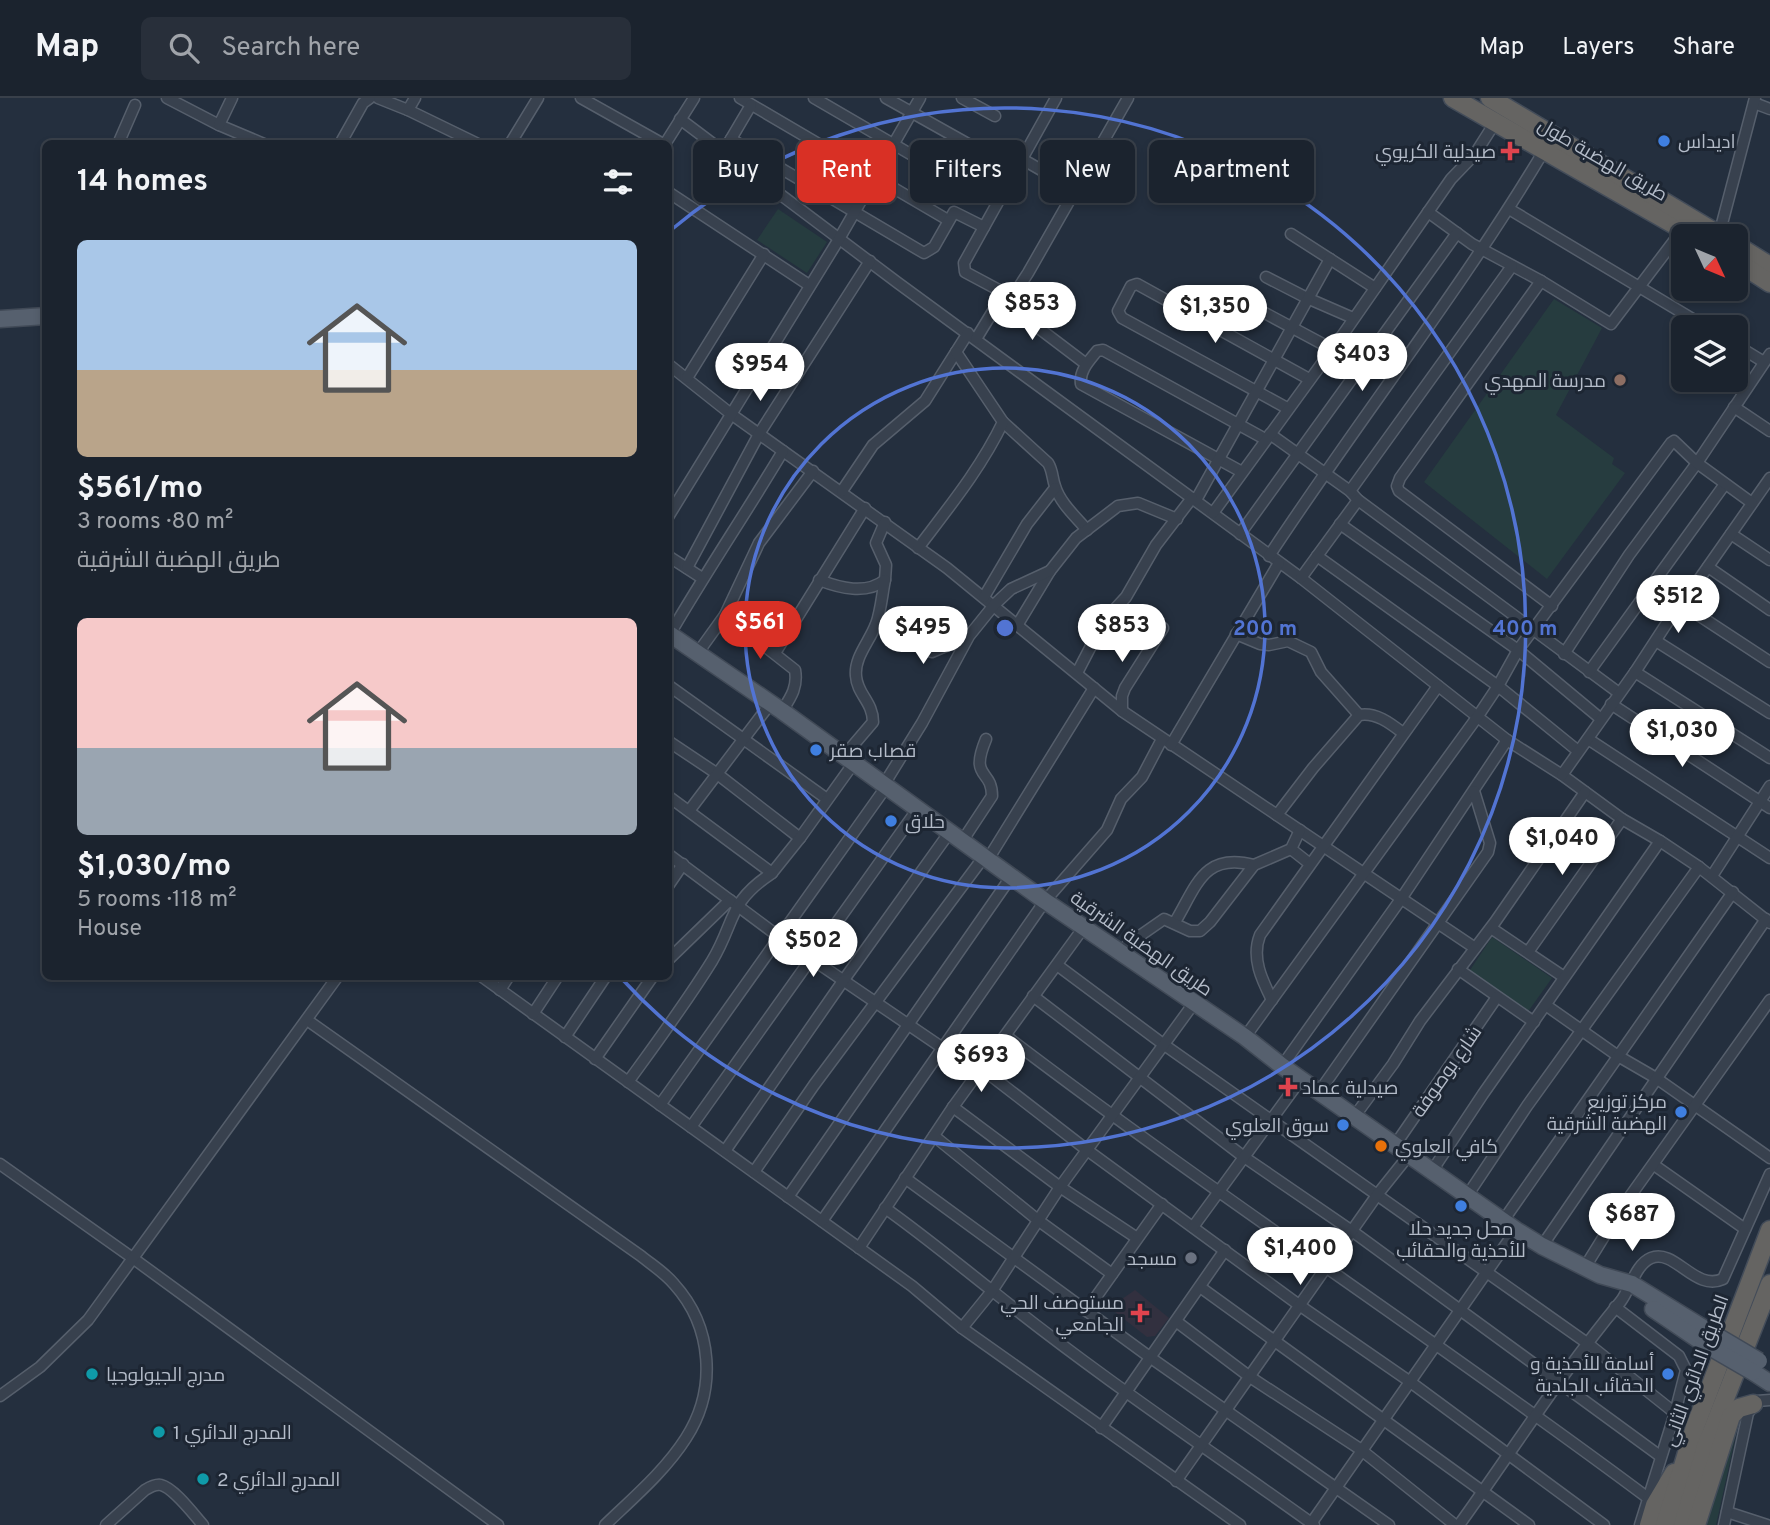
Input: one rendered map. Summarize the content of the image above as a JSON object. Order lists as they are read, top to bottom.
{
  "streets": {
    "highway": ["طريق الهضبة طول", "الطريق الدائري الثاني"],
    "main road": ["طريق الهضبة الشرقية"],
    "street": ["شارع بوصوفة"]
  },
  "crossings": [
    ["طريق الهضبة الشرقية", "شارع بوصوفة"]
  ],
  "places": {
    "other": [
      "اديداس",
      "مدرسة المهدي",
      "قصاب صقر",
      "حلاق",
      "مركز توزيع الهضبة الشرقية",
      "سوق العلوي",
      "كافي العلوي",
      "محل جديد حلا للأحذية والحقائب",
      "مسجد",
      "مدرج الجيولوجيا",
      "أسامة للأحذية و الحقائب الجلدية",
      "المدرج الدائري 1",
      "المدرج الدائري 2"
    ],
    "health": ["صيدلية الكريوي", "صيدلية عماد", "مستوصف الحي الجامعي"]
  },
  "north": "bottom right",
  "page": {
    "header": "Map",
    "search": "Search here",
    "nav": ["Map", "Layers", "Share"],
    "chip": [
      "Buy",
      "Rent",
      "Filters",
      "New",
      "Apartment"
    ],
    "heading": "14 homes",
    "list": [
      {
        "name": "$561/mo",
        "note": "3 rooms · 80 m² · طريق الهضبة الشرقية"
      },
      {
        "name": "$1,030/mo",
        "note": "5 rooms · 118 m² · House"
      }
    ],
    "price": [
      "$853",
      "$1,350",
      "$403",
      "$954",
      "$512",
      "$561",
      "$853",
      "$495",
      "$1,030",
      "$1,040",
      "$502",
      "$693",
      "$687",
      "$1,400"
    ]
  },
  "rings": ["200 m", "400 m"]
}
